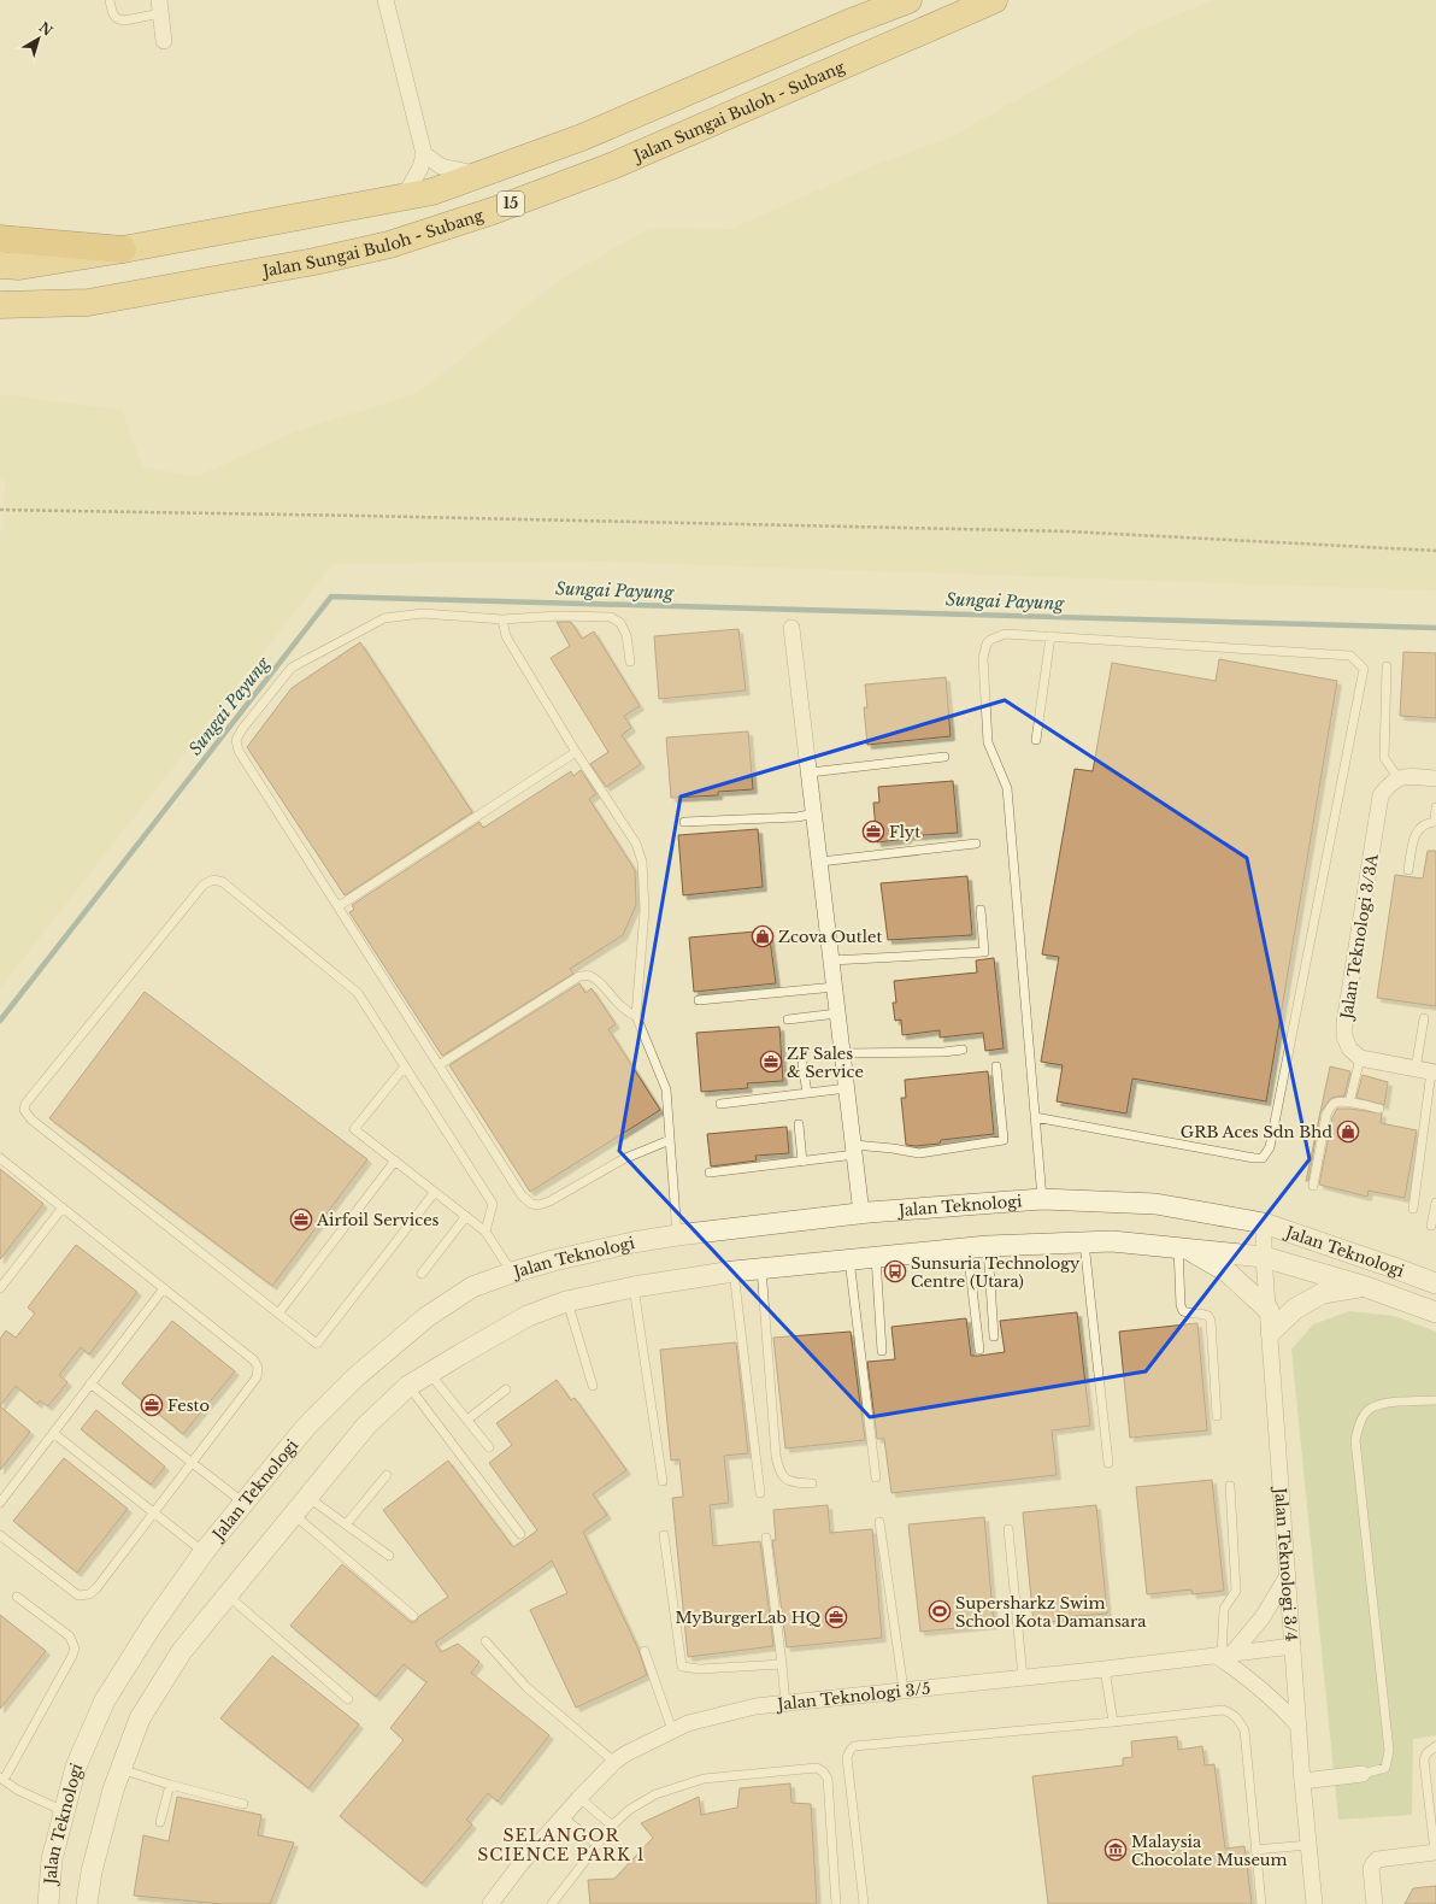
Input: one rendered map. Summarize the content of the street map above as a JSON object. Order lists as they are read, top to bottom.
{
  "streets": {
    "highway": ["Jalan Sungai Buloh - Subang", "15"],
    "street": [
      "Jalan Teknologi 3/3A",
      "Jalan Teknologi",
      "Jalan Teknologi 3/4",
      "Jalan Teknologi 3/5"
    ]
  },
  "crossings": [
    ["Jalan Teknologi", "Jalan Teknologi 3/4"],
    ["Jalan Teknologi 3/4", "Jalan Teknologi 3/5"]
  ],
  "districts": ["SELANGOR SCIENCE PARK 1"],
  "water": ["Sungai Payung"],
  "places": {
    "office": [
      "Flyt",
      "ZF Sales & Service",
      "Airfoil Services",
      "Festo",
      "MyBurgerLab HQ"
    ],
    "shop": ["Zcova Outlet", "GRB Aces Sdn Bhd"],
    "bus stop": ["Sunsuria Technology Centre (Utara)"],
    "sports": ["Supersharkz Swim School Kota Damansara"],
    "museum": ["Malaysia Chocolate Museum"]
  },
  "north": "top right"
}
